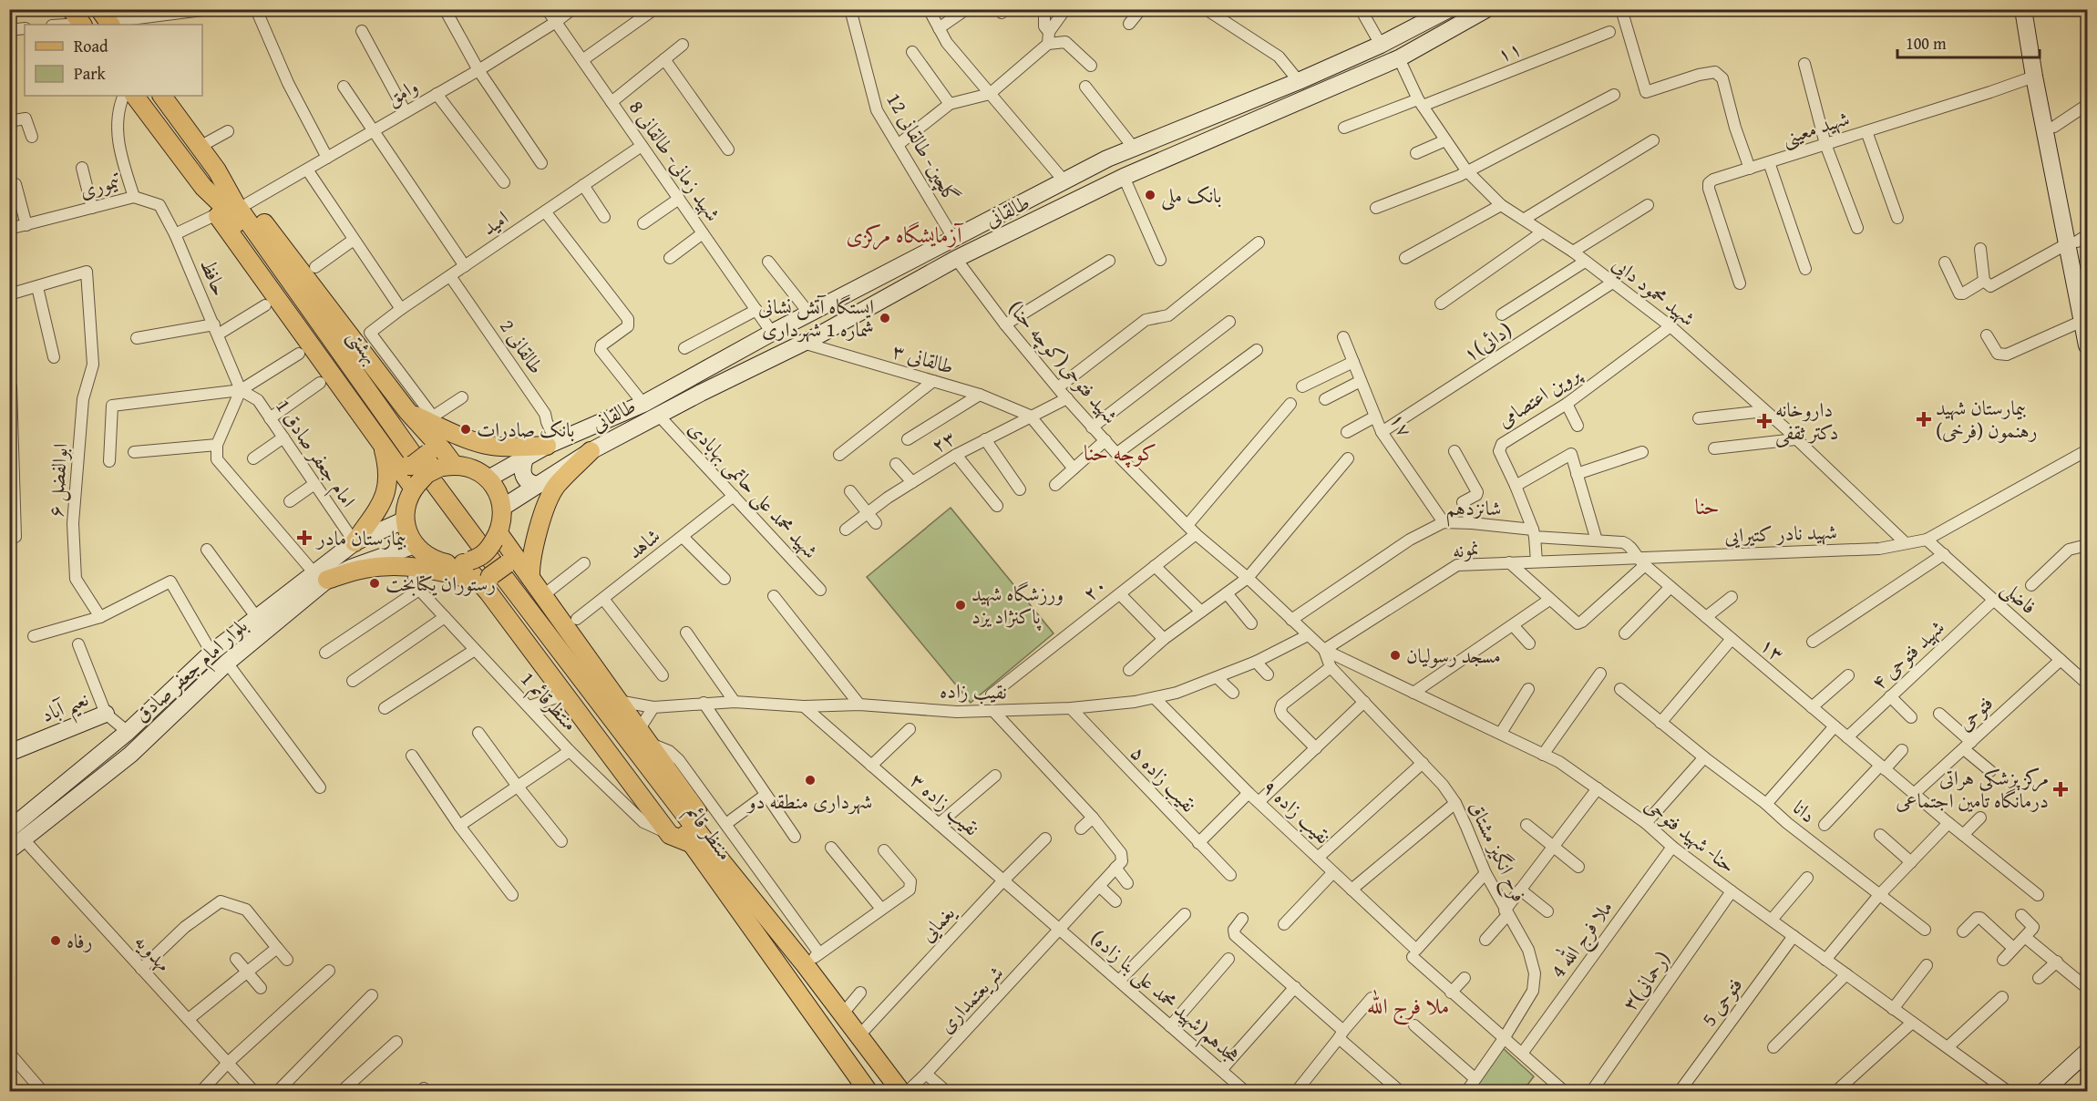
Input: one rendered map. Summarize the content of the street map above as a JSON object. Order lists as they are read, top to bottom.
{
  "streets": {
    "main road": [
      "طالقانی",
      "بهشتی",
      "بلوار امام جعفر صادق",
      "نعیم آباد",
      "منتظر قائم"
    ],
    "street": [
      "۱۱",
      "وامق",
      "شهید معینی",
      "گلچین- طالقانی 12",
      "شهید زمانی- طالقانی 8",
      "تیموری",
      "امید",
      "حافظ",
      "شهید محمود دایی",
      "۱(دائی)",
      "طالقانی 2",
      "طالقانی ۳",
      "(کوچه حنا)شهید فتوحی",
      "پروین اعتصامی",
      "۱۷",
      "۲۳",
      "امام جعفر صادق 1",
      "ابوالفضل ۶",
      "شهید محمد علی حاتمی بهابادی",
      "شانزدهم",
      "شهید نادر کتیرایی",
      "شاهد",
      "نمونه",
      "۲۰",
      "فاضلی",
      "۱۳",
      "شهید فتوحی ۴",
      "نقیب زاده",
      "منتظرقائم 1",
      "فتوحی",
      "نقیب زاده ۵",
      "نقیب زاده ۳",
      "نقیب زاده ۹",
      "دانا",
      "حنا- شهید فتوحی",
      "فرح انگیز مشتاق",
      "یغمایی",
      "4 ملا فرج الله",
      "مهدویه",
      "۳(رحمانی)",
      "هجدهم(شهید محمد علی بنا زاده)",
      "شریعتمداری",
      "فتوحی 5"
    ]
  },
  "crossings": [
    ["۱۱", "شهید محمود دایی"],
    ["وامق", "شهید زمانی- طالقانی 8"],
    ["گلچین- طالقانی 12", "طالقانی"],
    ["شهید زمانی- طالقانی 8", "طالقانی"],
    ["شهید زمانی- طالقانی 8", "امید"],
    ["تیموری", "حافظ"],
    ["طالقانی", "شهید محمود دایی"],
    ["طالقانی", "طالقانی 2"],
    ["طالقانی", "طالقانی ۳"],
    ["طالقانی", "(کوچه حنا)شهید فتوحی"],
    ["طالقانی", "شهید محمد علی حاتمی بهابادی"],
    ["طالقانی", "بلوار امام جعفر صادق"],
    ["امید", "طالقانی 2"],
    ["حافظ", "امام جعفر صادق 1"],
    ["شهید محمود دایی", "۱(دائی)"],
    ["شهید محمود دایی", "پروین اعتصامی"],
    ["شهید محمود دایی", "شهید نادر کتیرایی"],
    ["۱(دائی)", "۱۷"],
    ["بهشتی", "منتظر قائم"],
    ["طالقانی ۳", "۲۳"],
    ["(کوچه حنا)شهید فتوحی", "۲۳"],
    ["(کوچه حنا)شهید فتوحی", "شانزدهم"],
    ["(کوچه حنا)شهید فتوحی", "۲۰"],
    ["(کوچه حنا)شهید فتوحی", "نقیب زاده"],
    ["(کوچه حنا)شهید فتوحی", "حنا- شهید فتوحی"],
    ["پروین اعتصامی", "شانزدهم"],
    ["پروین اعتصامی", "نمونه"],
    ["۱۷", "شانزدهم"],
    ["امام جعفر صادق 1", "بلوار امام جعفر صادق"],
    ["شهید محمد علی حاتمی بهابادی", "شاهد"],
    ["شانزدهم", "شهید نادر کتیرایی"],
    ["شانزدهم", "نمونه"],
    ["شانزدهم", "۱۳"],
    ["شهید نادر کتیرایی", "نمونه"],
    ["شهید نادر کتیرایی", "فاضلی"],
    ["شهید نادر کتیرایی", "۱۳"],
    ["نمونه", "۱۳"],
    ["نمونه", "حنا- شهید فتوحی"],
    ["نمونه", "فرح انگیز مشتاق"],
    ["فاضلی", "شهید فتوحی ۴"],
    ["فاضلی", "فتوحی"],
    ["۱۳", "شهید فتوحی ۴"],
    ["۱۳", "فتوحی"],
    ["بلوار امام جعفر صادق", "مهدویه"],
    ["نقیب زاده", "نقیب زاده ۵"],
    ["نقیب زاده", "نقیب زاده ۳"],
    ["نقیب زاده", "نقیب زاده ۹"],
    ["نقیب زاده", "حنا- شهید فتوحی"],
    ["نقیب زاده ۳", "یغمایی"],
    ["نقیب زاده ۳", "هجدهم(شهید محمد علی بنا زاده)"],
    ["نقیب زاده ۳", "شریعتمداری"],
    ["نقیب زاده ۹", "فرح انگیز مشتاق"],
    ["منتظر قائم", "یغمایی"],
    ["حنا- شهید فتوحی", "فرح انگیز مشتاق"],
    ["حنا- شهید فتوحی", "4 ملا فرج الله"],
    ["حنا- شهید فتوحی", "۳(رحمانی)"],
    ["حنا- شهید فتوحی", "فتوحی 5"],
    ["هجدهم(شهید محمد علی بنا زاده)", "شریعتمداری"]
  ],
  "districts": [
    "آزمایشگاه مرکزی",
    "کوچه حنا",
    "حنا",
    "ملا فرج الله"
  ],
  "places": {
    "other": [
      "بانک ملی",
      "ایستگاه آتش نشانی شماره 1 شهرداری",
      "بانک صادرات",
      "رستوران یکتابخت",
      "ورزشگاه شهید پاکنژاد یزد",
      "مسجد رسولیان",
      "شهرداری منطقه دو",
      "رفاه"
    ],
    "health": [
      "بیمارستان شهید رهنمون (فرخی)",
      "داروخانه دکتر ثقفی",
      "بیمارستان مادر",
      "مرکز پزشکی هراتی درمانگاه تامین اجتماعی"
    ]
  },
  "legend": ["Road", "Park"],
  "scale_bar": "100 m"
}
